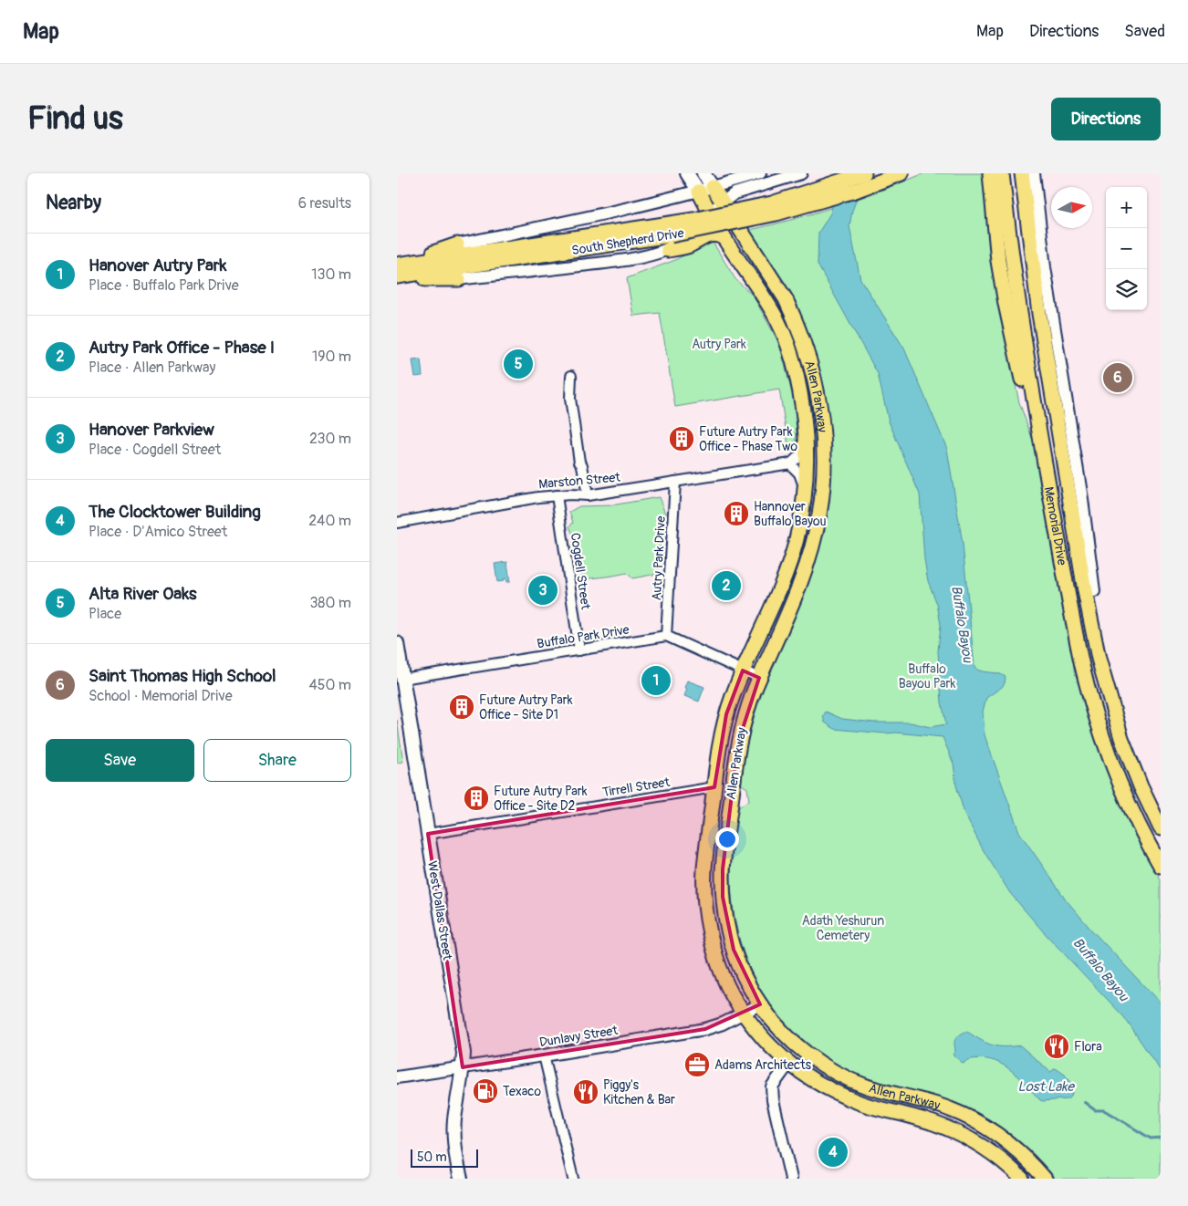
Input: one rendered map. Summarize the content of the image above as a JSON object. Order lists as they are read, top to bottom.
{
  "streets": {
    "main road": [
      "South Shepherd Drive",
      "Allen Parkway",
      "Memorial Drive",
      "West Dallas Street"
    ],
    "street": [
      "Marston Street",
      "Autry Park Drive",
      "Cogdell Street",
      "Buffalo Park Drive",
      "Tirrell Street",
      "Dunlavy Street"
    ]
  },
  "crossings": [
    ["Allen Parkway", "Tirrell Street"],
    ["Allen Parkway", "Dunlavy Street"],
    ["Marston Street", "Autry Park Drive"],
    ["Marston Street", "Cogdell Street"],
    ["Autry Park Drive", "Buffalo Park Drive"],
    ["Cogdell Street", "Buffalo Park Drive"],
    ["Buffalo Park Drive", "West Dallas Street"],
    ["Tirrell Street", "West Dallas Street"],
    ["West Dallas Street", "Dunlavy Street"]
  ],
  "water": ["Buffalo Bayou", "Lost Lake"],
  "parks": ["Autry Park", "Buffalo Bayou Park", "Adath Yeshurun Cemetery"],
  "places": {
    "building": [
      "Future Autry Park Office - Phase Two",
      "Hannover Buffalo Bayou",
      "Future Autry Park Office - Site D1",
      "Future Autry Park Office - Site D2"
    ],
    "restaurant": ["Flora", "Piggy's Kitchen & Bar"],
    "office": ["Adams Architects"],
    "fuel station": ["Texaco"]
  },
  "scale_bar": "50 m",
  "north": "right",
  "page": {
    "header": "Map",
    "nav": ["Map", "Directions", "Saved"],
    "buttons": [
      "Directions",
      ["Save", "Share"]
    ],
    "title": "Find us",
    "heading": ["Nearby", "6 results"],
    "map_buttons": ["+", "−"],
    "list": [
      {
        "mark": "1",
        "name": "Hanover Autry Park",
        "note": "Place · Buffalo Park Drive",
        "value": "130 m"
      },
      {
        "mark": "2",
        "name": "Autry Park Office - Phase I",
        "note": "Place · Allen Parkway",
        "value": "190 m"
      },
      {
        "mark": "3",
        "name": "Hanover Parkview",
        "note": "Place · Cogdell Street",
        "value": "230 m"
      },
      {
        "mark": "4",
        "name": "The Clocktower Building",
        "note": "Place · D'Amico Street",
        "value": "240 m"
      },
      {
        "mark": "5",
        "name": "Alta River Oaks",
        "note": "Place",
        "value": "380 m"
      },
      {
        "mark": "6",
        "name": "Saint Thomas High School",
        "note": "School · Memorial Drive",
        "value": "450 m"
      }
    ],
    "pins": [
      "5",
      "6",
      "2",
      "3",
      "1",
      "4"
    ],
    "scale": "50 m"
  }
}
